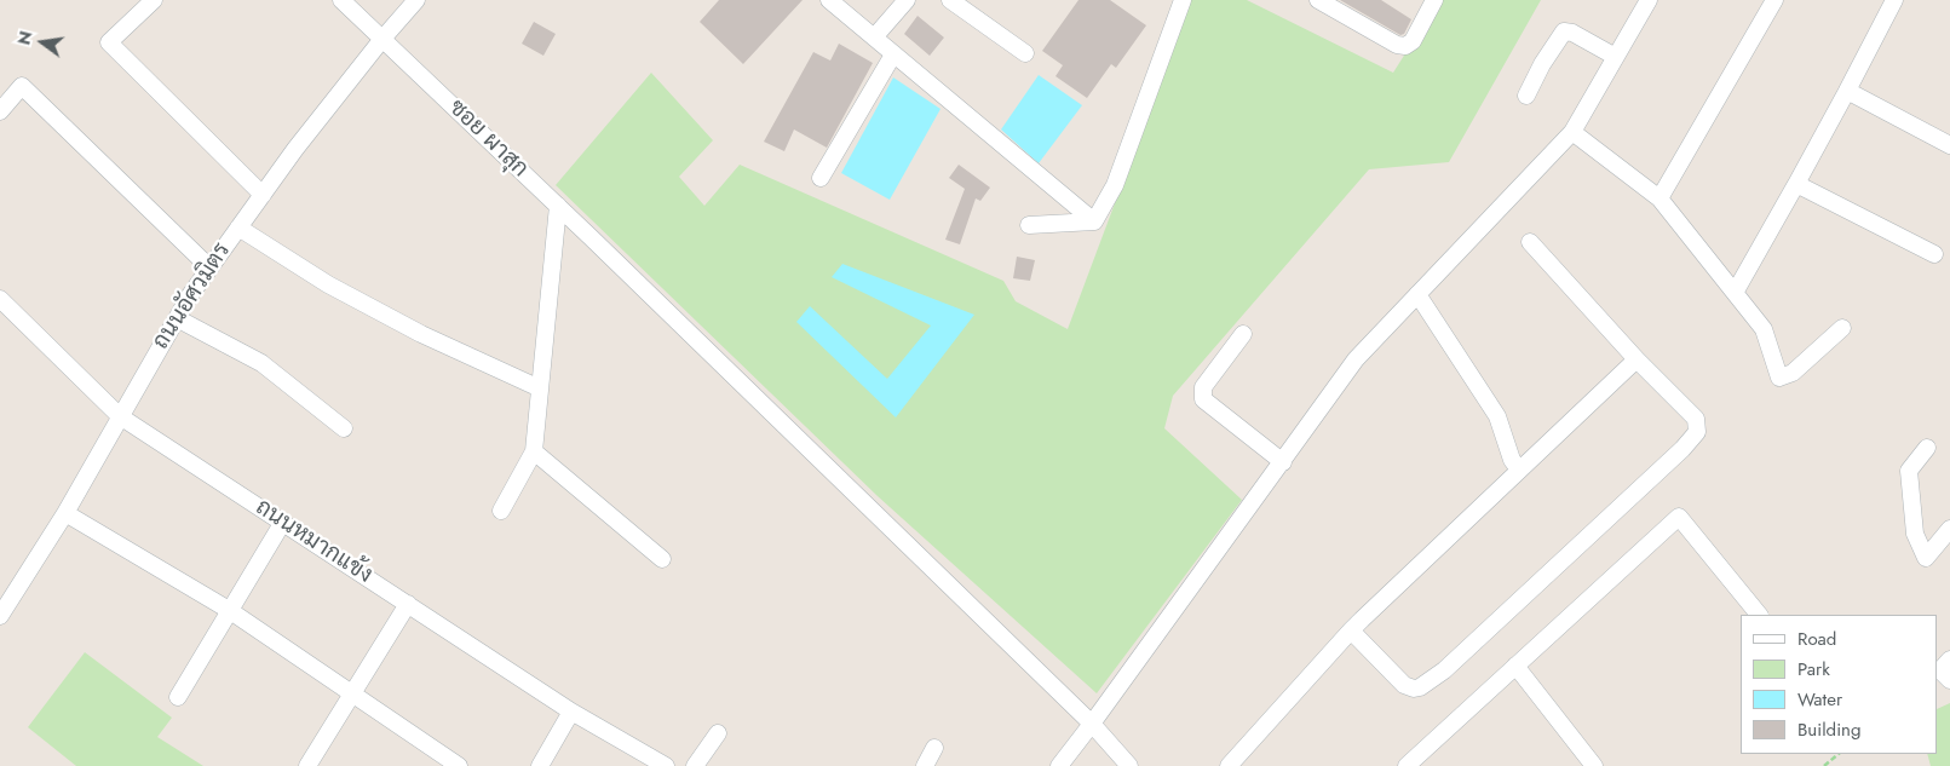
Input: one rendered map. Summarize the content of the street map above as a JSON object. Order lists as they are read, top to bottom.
{
  "streets": {
    "street": ["ซอย ผาสุก", "ถนนอัศวมิตร", "ถนนหมากแข้ง"]
  },
  "crossings": [
    ["ซอย ผาสุก", "ถนนอัศวมิตร"],
    ["ถนนอัศวมิตร", "ถนนหมากแข้ง"]
  ],
  "legend": [
    "Road",
    "Park",
    "Water",
    "Building"
  ],
  "north": "left"
}
